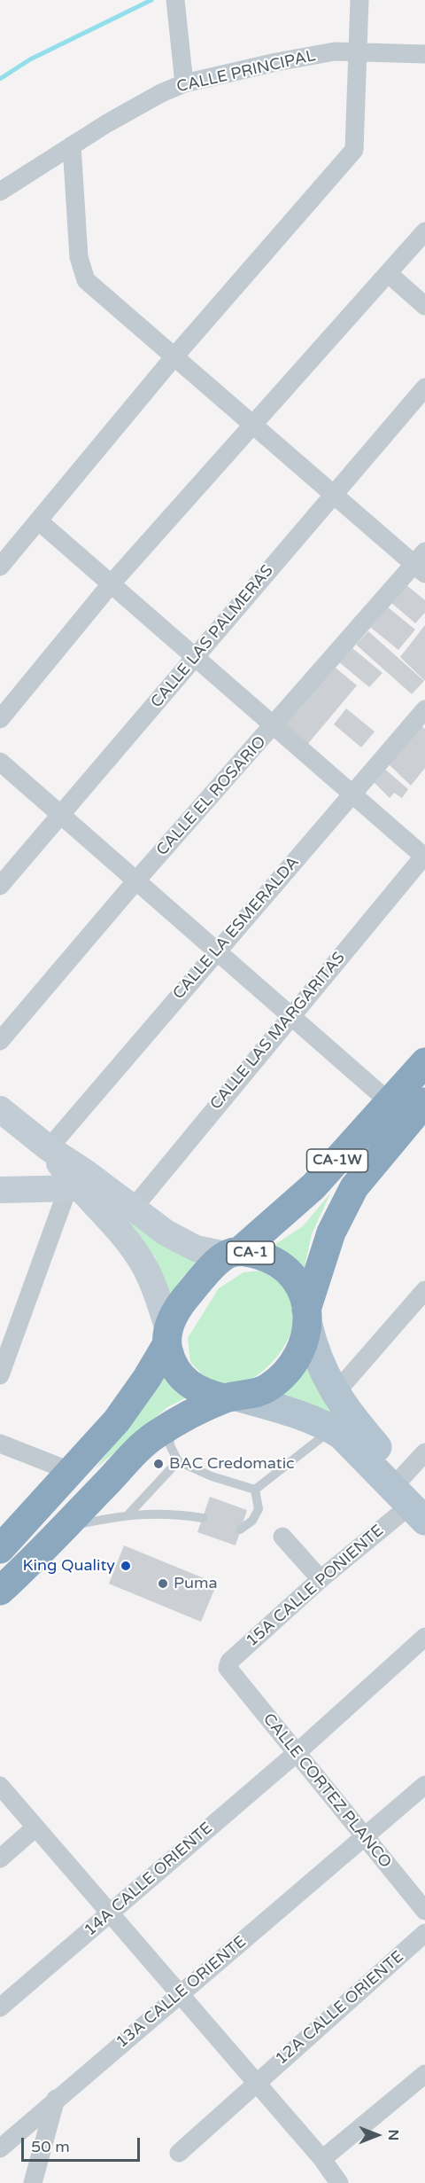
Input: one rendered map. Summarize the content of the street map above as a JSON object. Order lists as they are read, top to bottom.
{
  "streets": {
    "highway": ["CA-1W", "CA-1"],
    "street": [
      "CALLE PRINCIPAL",
      "CALLE LAS PALMERAS",
      "CALLE EL ROSARIO",
      "CALLE LA ESMERALDA",
      "CALLE LAS MARGARITAS",
      "15A CALLE PONIENTE",
      "CALLE CORTEZ PLANCO",
      "14A CALLE ORIENTE",
      "13A CALLE ORIENTE",
      "12A CALLE ORIENTE"
    ]
  },
  "crossings": [
    ["CA-1W", "CA-1"],
    ["15A CALLE PONIENTE", "CALLE CORTEZ PLANCO"],
    ["CALLE CORTEZ PLANCO", "14A CALLE ORIENTE"],
    ["CALLE CORTEZ PLANCO", "13A CALLE ORIENTE"]
  ],
  "places": ["BAC Credomatic", "King Quality", "Puma"],
  "scale_bar": "50 m",
  "north": "right"
}
